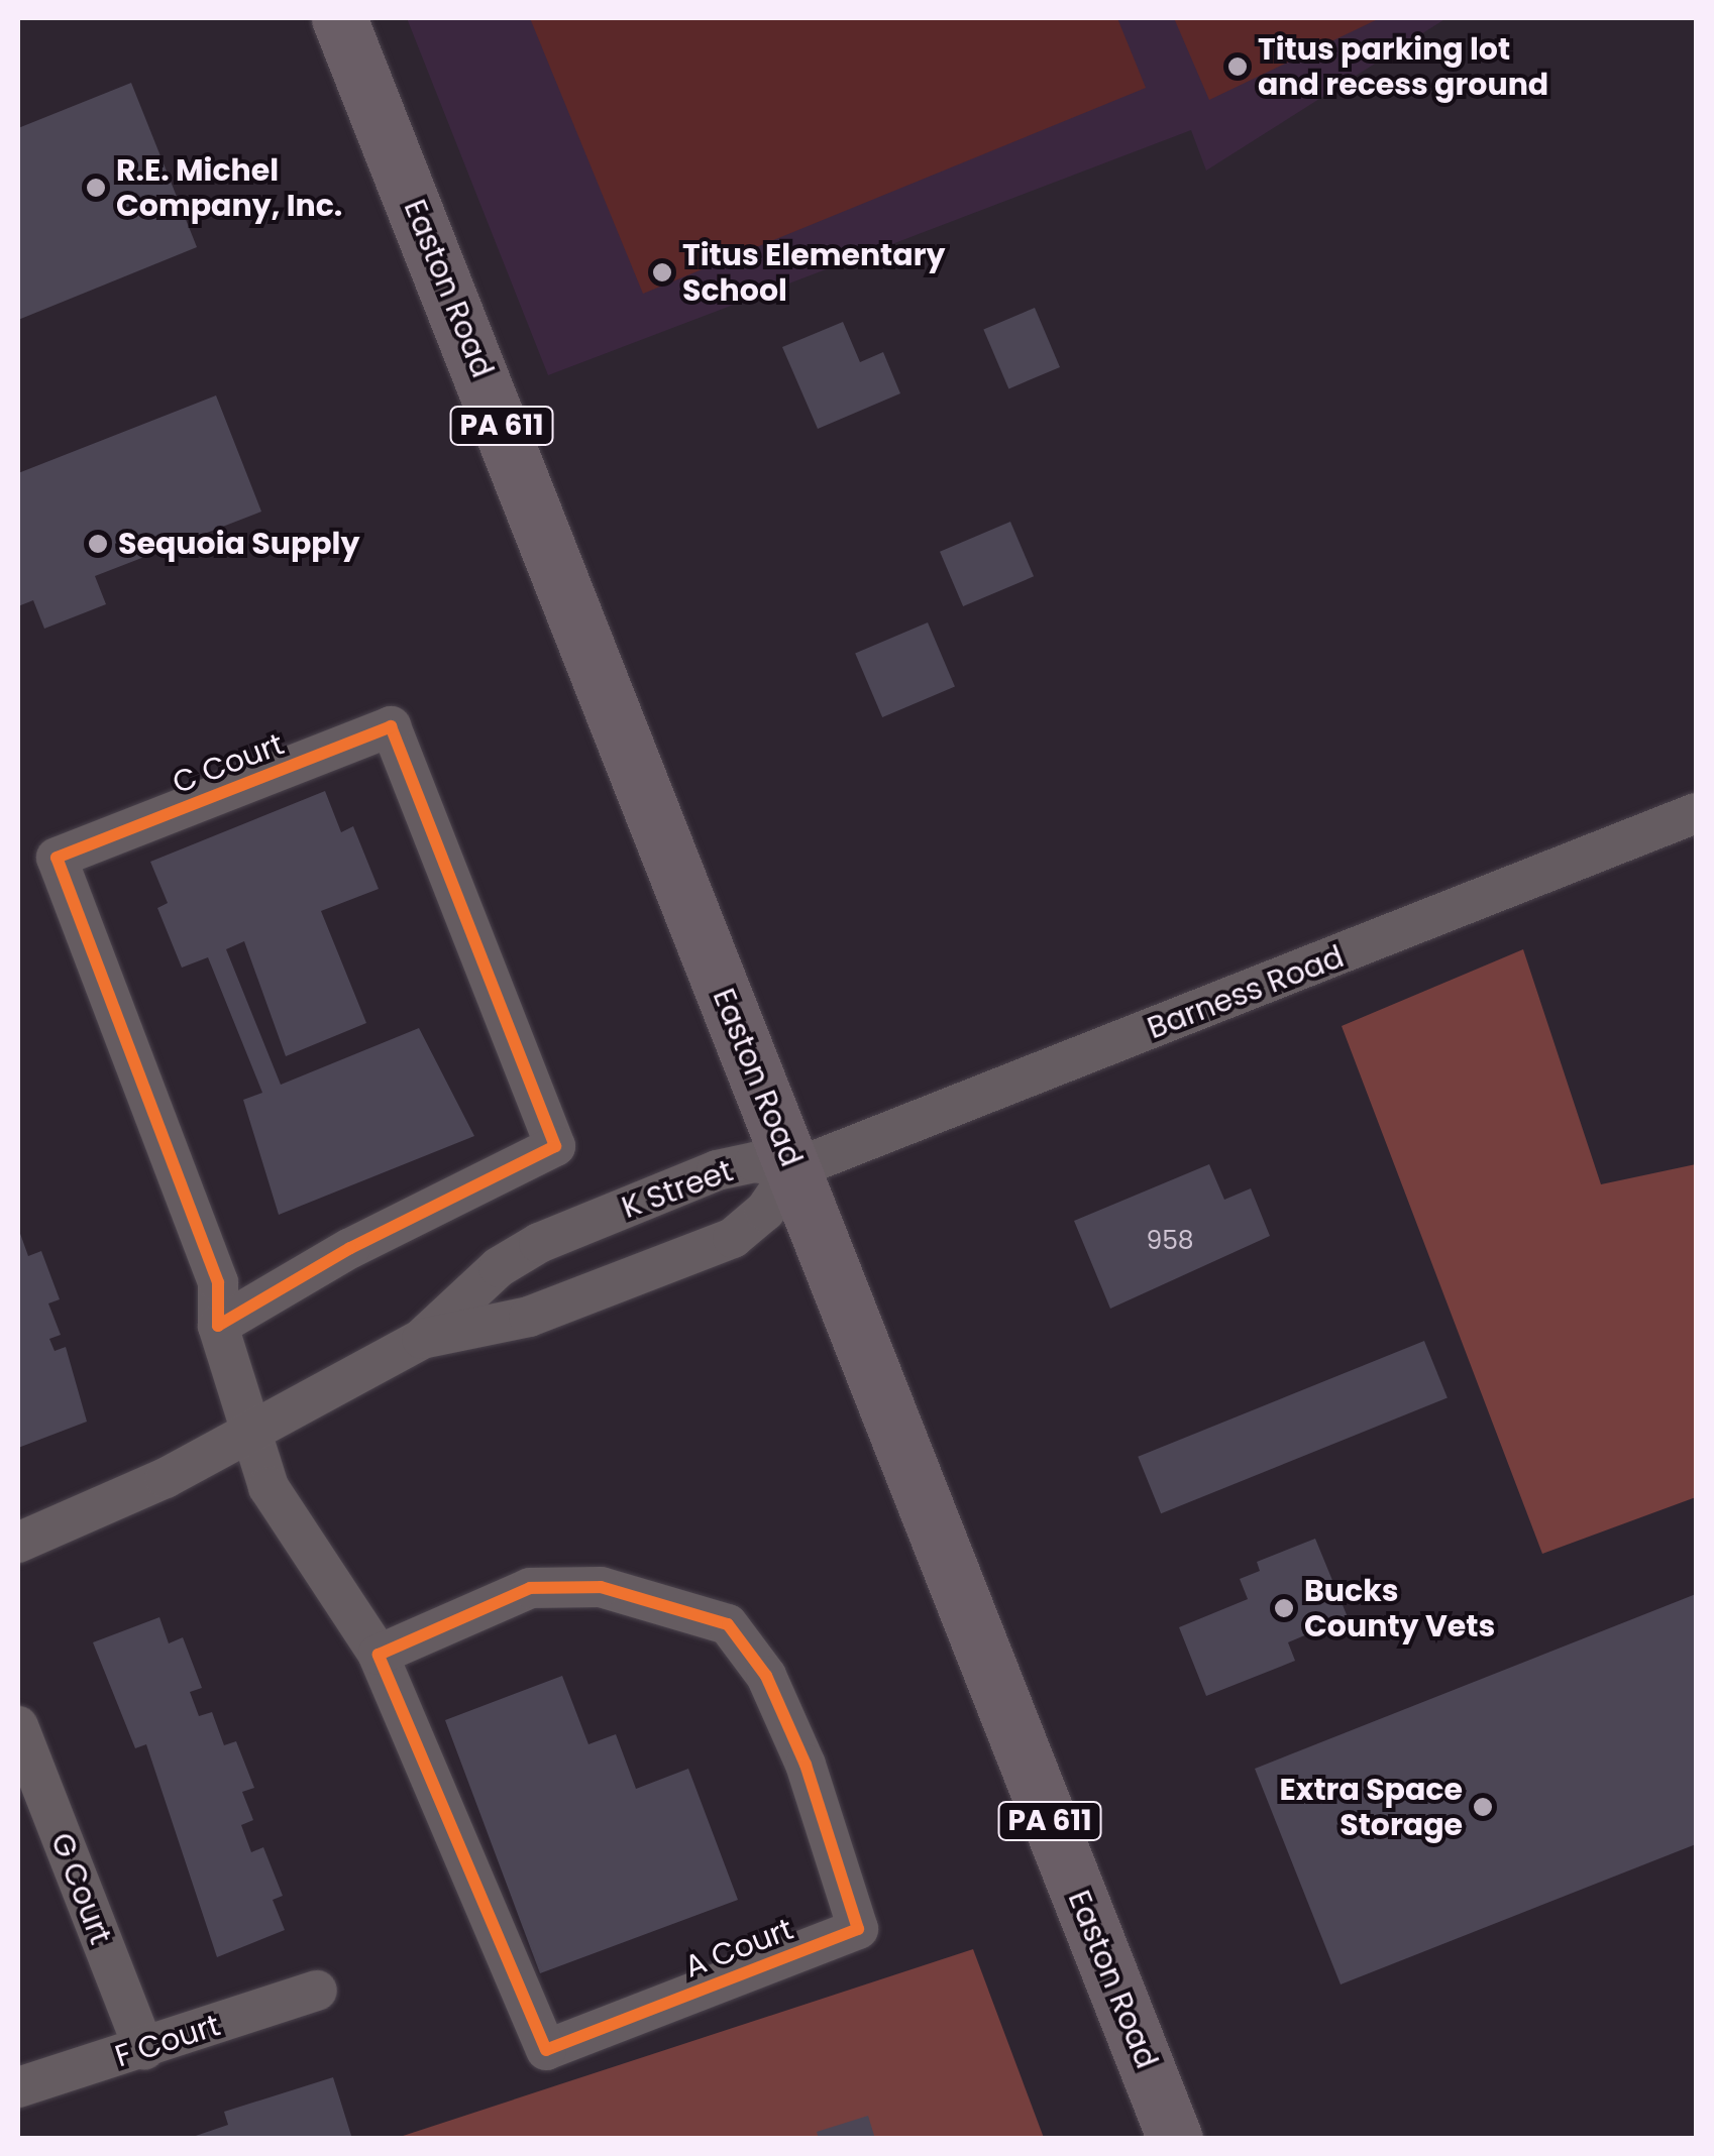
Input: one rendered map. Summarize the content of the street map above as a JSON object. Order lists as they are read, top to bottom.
{
  "streets": {
    "highway": ["Easton Road", "PA 611"],
    "street": [
      "C Court",
      "Barness Road",
      "K Street",
      "G Court",
      "A Court",
      "F Court"
    ]
  },
  "crossings": [
    ["Easton Road", "Barness Road"],
    ["Easton Road", "K Street"],
    ["C Court", "K Street"],
    ["C Court", "A Court"],
    ["Barness Road", "K Street"],
    ["K Street", "A Court"],
    ["G Court", "F Court"]
  ],
  "places": [
    "Titus parking lot and recess ground",
    "R.E. Michel Company, Inc.",
    "Titus Elementary School",
    "Sequoia Supply",
    "Bucks County Vets",
    "Extra Space Storage"
  ],
  "house_numbers": ["958"]
}
